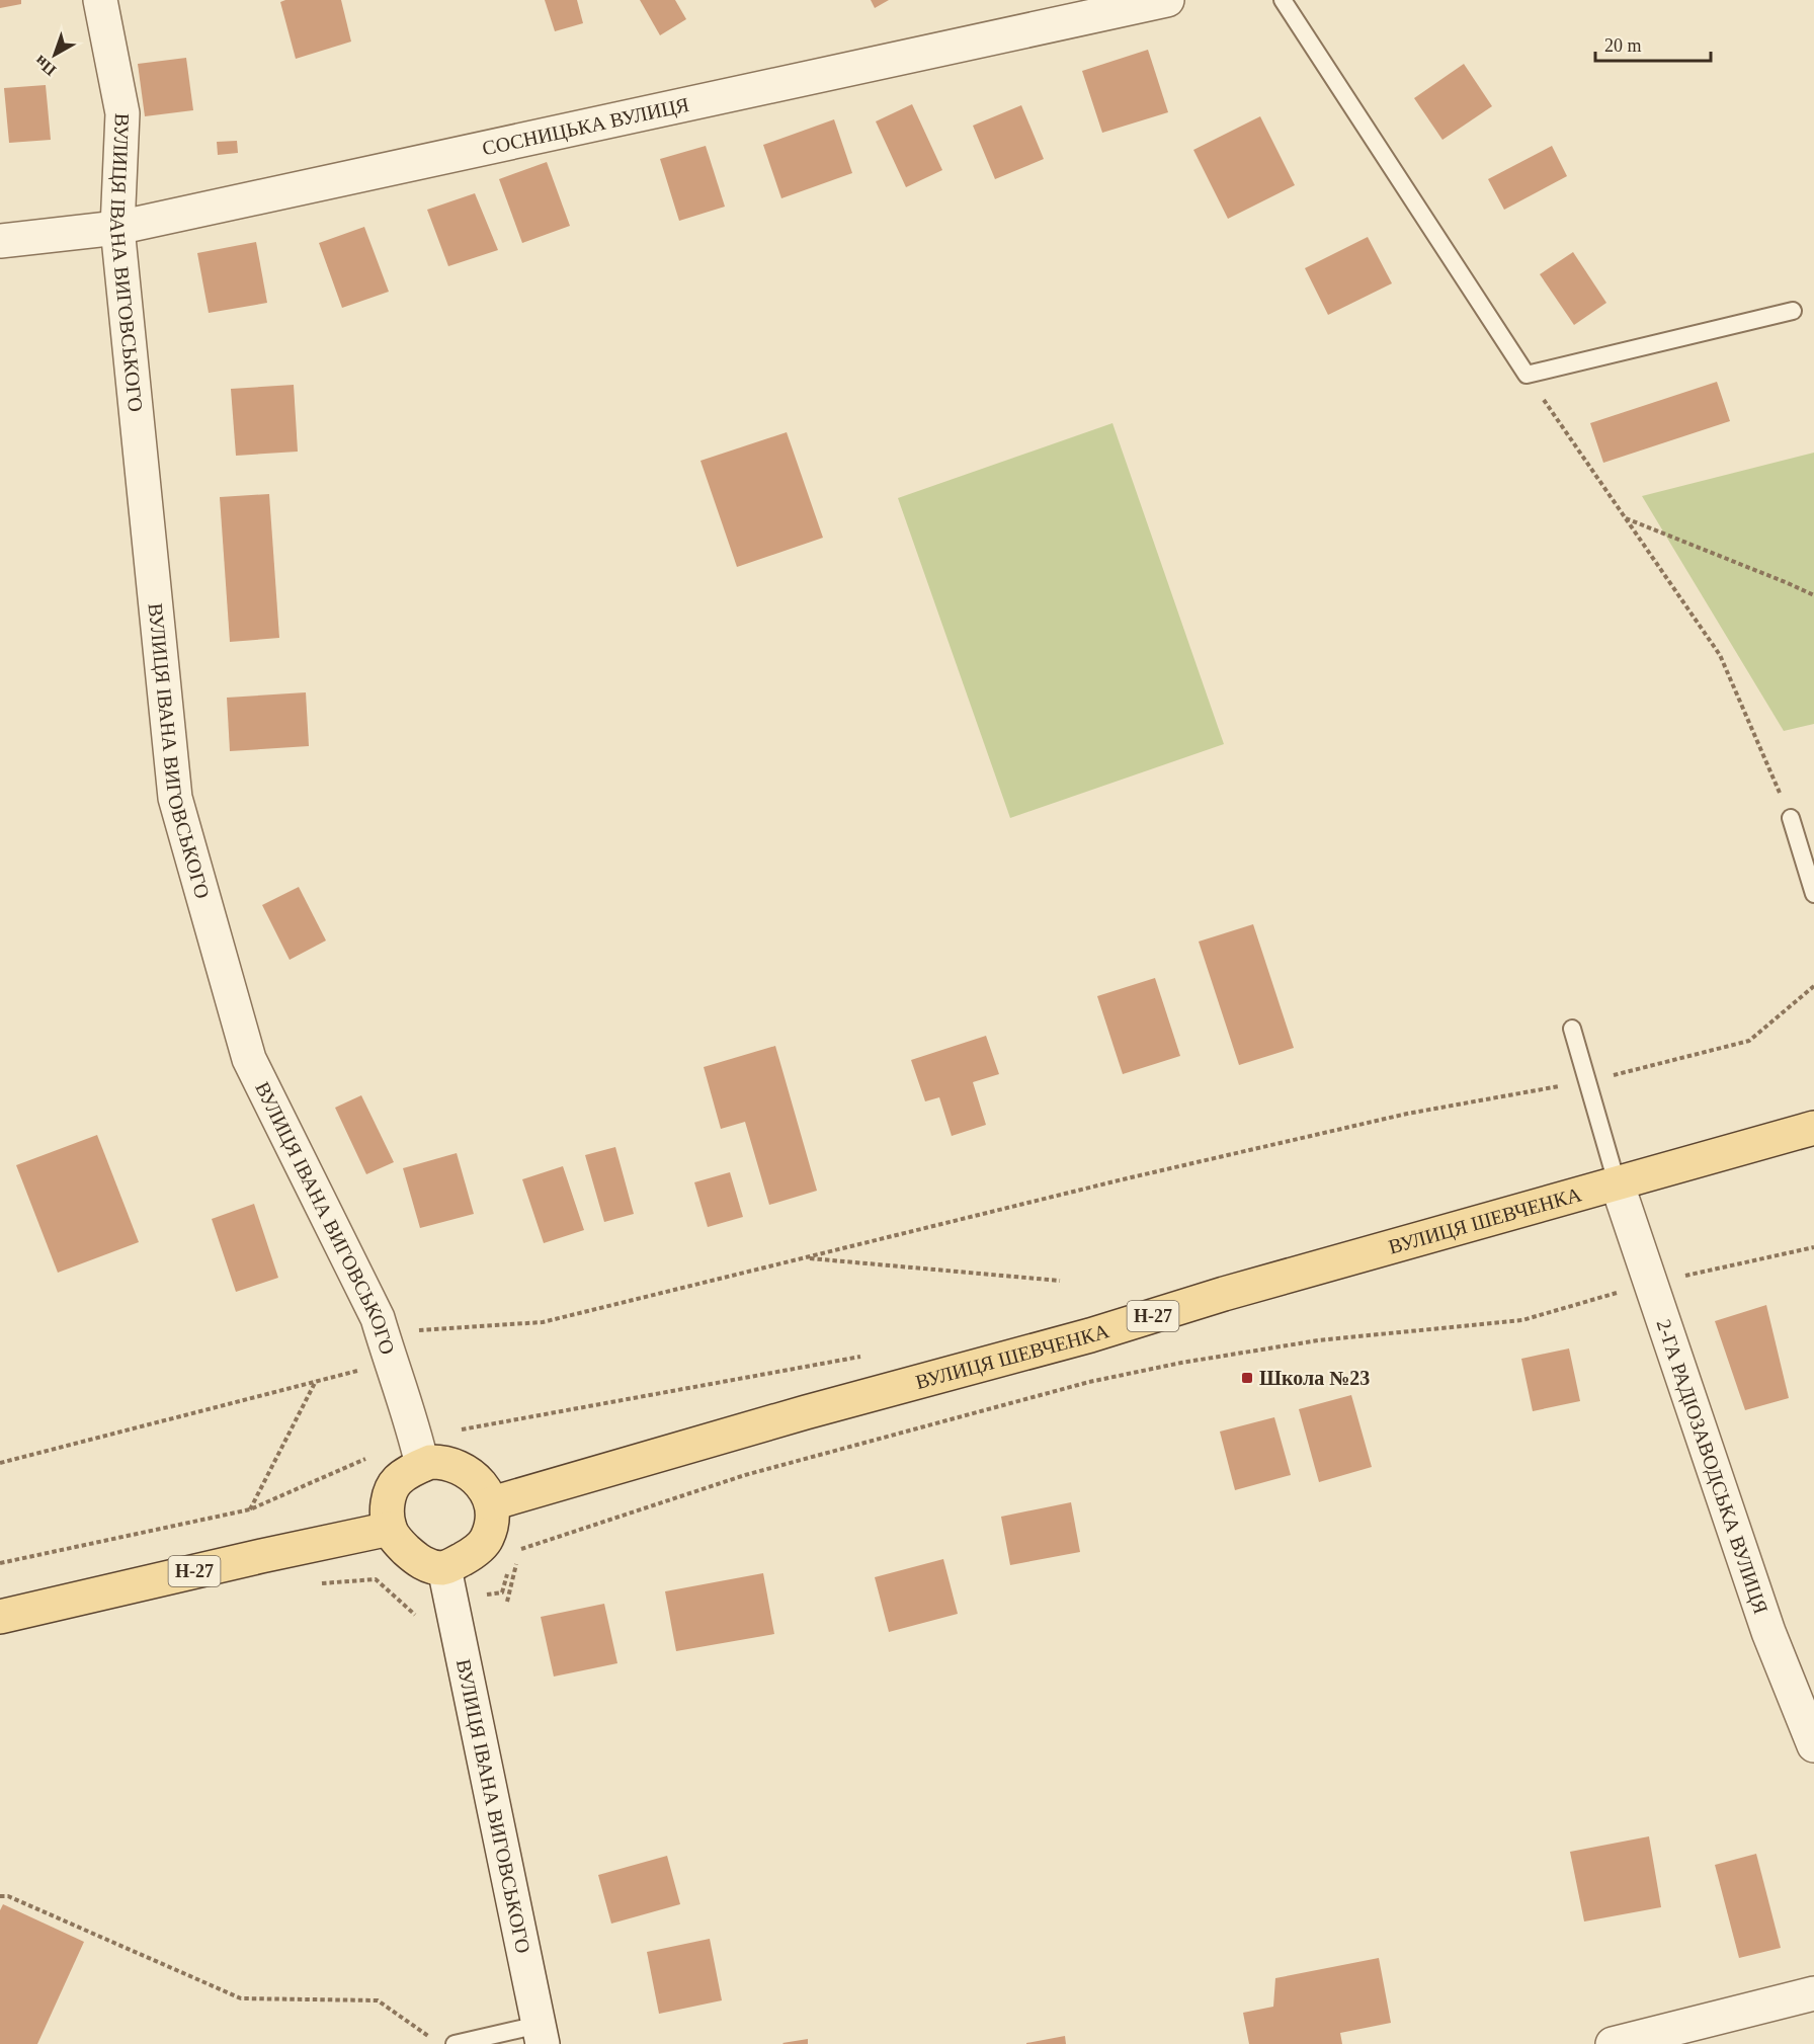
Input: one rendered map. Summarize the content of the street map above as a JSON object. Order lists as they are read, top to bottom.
{
  "streets": {
    "main road": ["ВУЛИЦЯ ШЕВЧЕНКА", "Н-27"],
    "street": ["СОСНИЦЬКА ВУЛИЦЯ", "ВУЛИЦЯ ІВАНА ВИГОВСЬКОГО", "2-ГА РАДІОЗАВОДСЬКА ВУЛИЦЯ"]
  },
  "crossings": [
    ["СОСНИЦЬКА ВУЛИЦЯ", "ВУЛИЦЯ ІВАНА ВИГОВСЬКОГО"],
    ["ВУЛИЦЯ ІВАНА ВИГОВСЬКОГО", "ВУЛИЦЯ ШЕВЧЕНКА"],
    ["ВУЛИЦЯ ІВАНА ВИГОВСЬКОГО", "Н-27"],
    ["ВУЛИЦЯ ШЕВЧЕНКА", "Н-27"],
    ["ВУЛИЦЯ ШЕВЧЕНКА", "2-ГА РАДІОЗАВОДСЬКА ВУЛИЦЯ"]
  ],
  "places": {
    "transit": ["Школа №23"]
  },
  "scale_bar": "20 m",
  "north": "bottom left"
}
